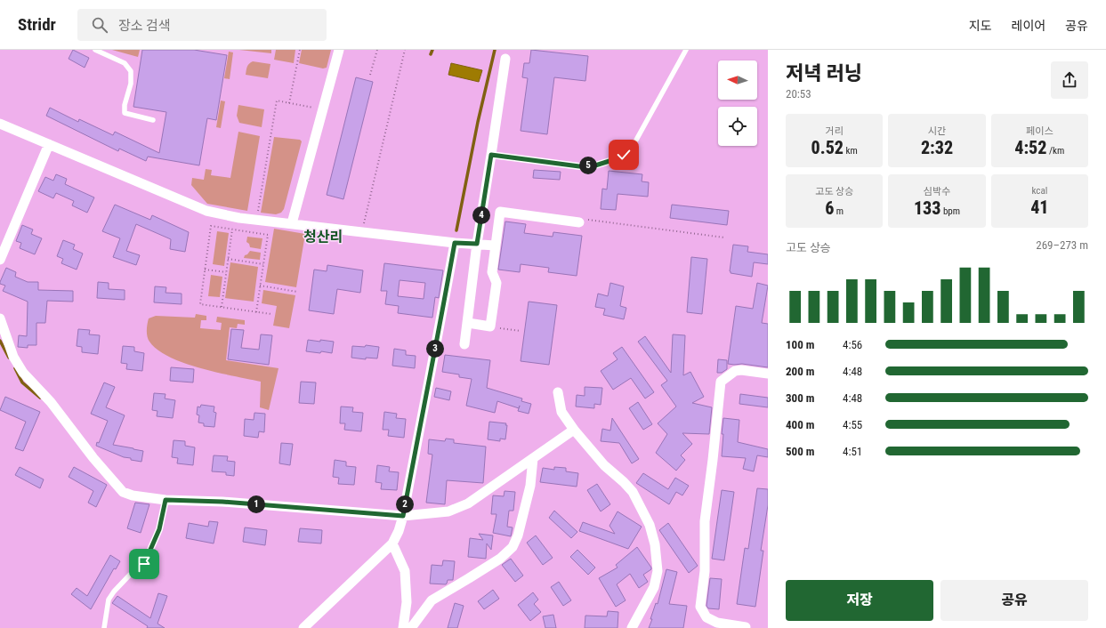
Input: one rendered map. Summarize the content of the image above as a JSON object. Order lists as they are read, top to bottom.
{
  "districts": ["청산리"],
  "north": "left",
  "page": {
    "header": "Stridr",
    "search": "장소 검색",
    "nav": ["지도", "레이어", "공유"],
    "heading": ["저녁 러닝", "20:53"],
    "stats": [
      ["거리", "0.52 km"],
      ["시간", "2:32"],
      ["페이스", "4:52 /km"],
      ["고도 상승", "6 m"],
      ["심박수", "133 bpm"],
      ["kcal", "41"]
    ],
    "pins": [
      "5",
      "4",
      "3",
      "1",
      "2"
    ],
    "chart": ["고도 상승", "269–273 m"],
    "list": [
      {
        "name": "100 m",
        "note": "4:56"
      },
      {
        "name": "200 m",
        "note": "4:48"
      },
      {
        "name": "300 m",
        "note": "4:48"
      },
      {
        "name": "400 m",
        "note": "4:55"
      },
      {
        "name": "500 m",
        "note": "4:51"
      }
    ],
    "buttons": ["저장", "공유"]
  }
}
